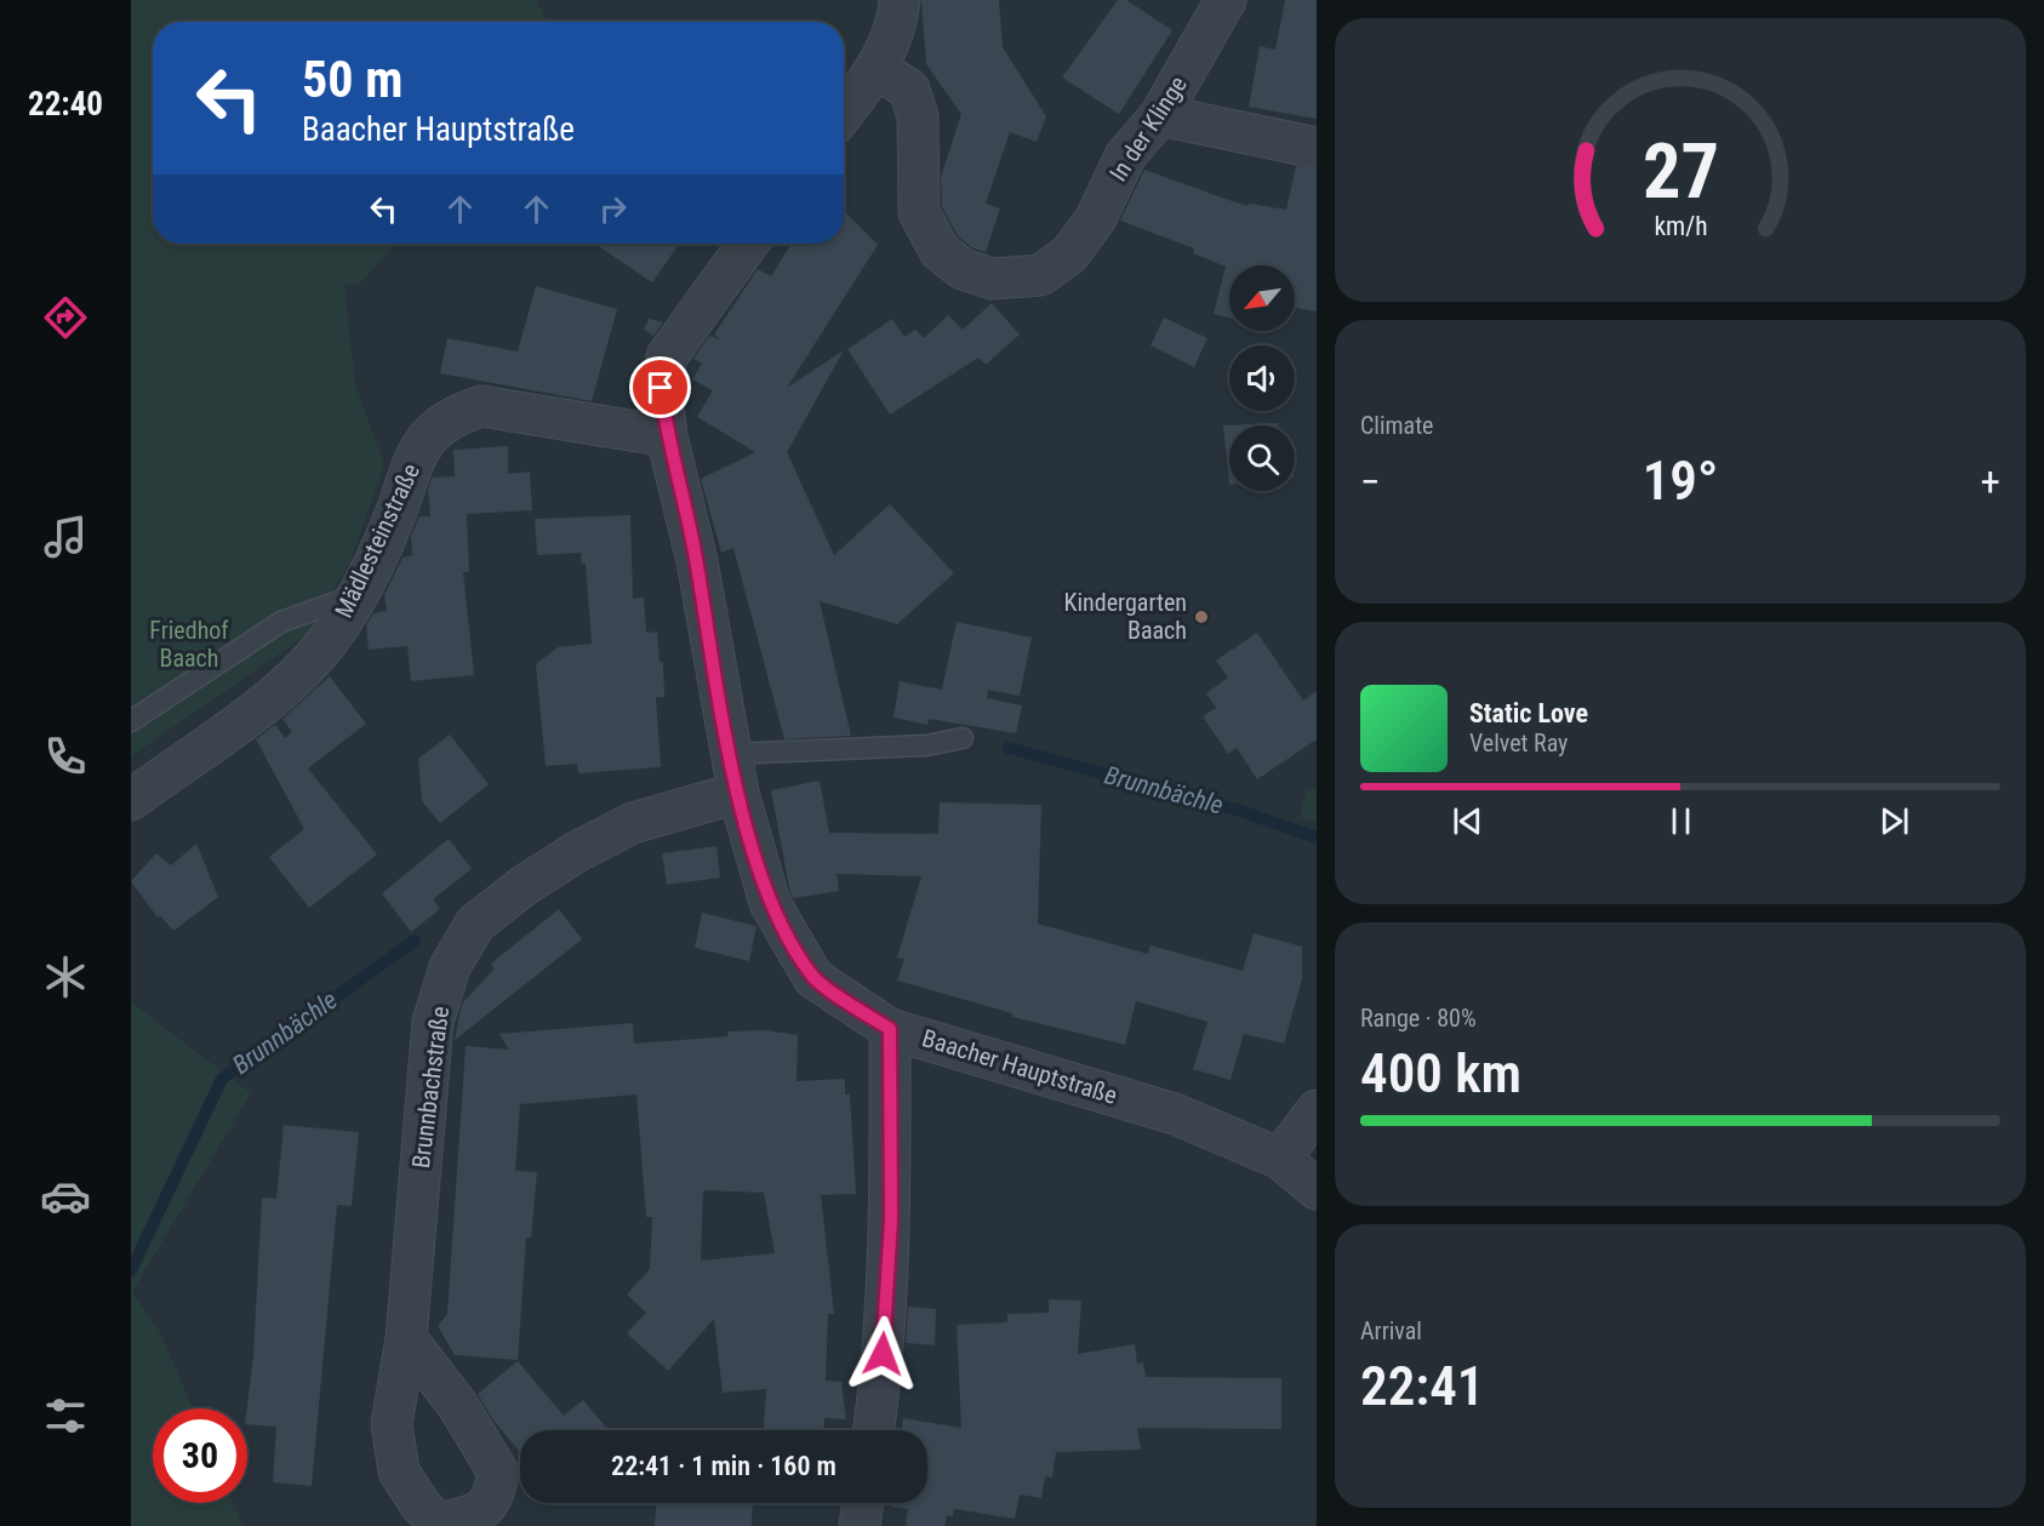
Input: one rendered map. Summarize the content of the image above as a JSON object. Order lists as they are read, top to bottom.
{
  "streets": {
    "street": [
      "In der Klinge",
      "Mädlesteinstraße",
      "Baacher Hauptstraße",
      "Brunnbachstraße"
    ]
  },
  "crossings": [
    ["Mädlesteinstraße", "Baacher Hauptstraße"],
    ["Baacher Hauptstraße", "Brunnbachstraße"]
  ],
  "water": ["Brunnbächle"],
  "parks": ["Friedhof Baach"],
  "places": ["Kindergarten Baach"],
  "north": "bottom left",
  "page": {
    "tabs": "22:40",
    "turn": ["50 m", "Baacher Hauptstraße"],
    "tile": [
      "Climate",
      ["Range · 80%", "400 km"],
      ["Arrival", "22:41"]
    ],
    "heat": ["−", "19°", "+"],
    "song": ["Static Love", "Velvet Ray"],
    "limit": "30",
    "trip": "22:41 · 1 min · 160 m",
    "gauge": ["27", "km/h"]
  }
}
